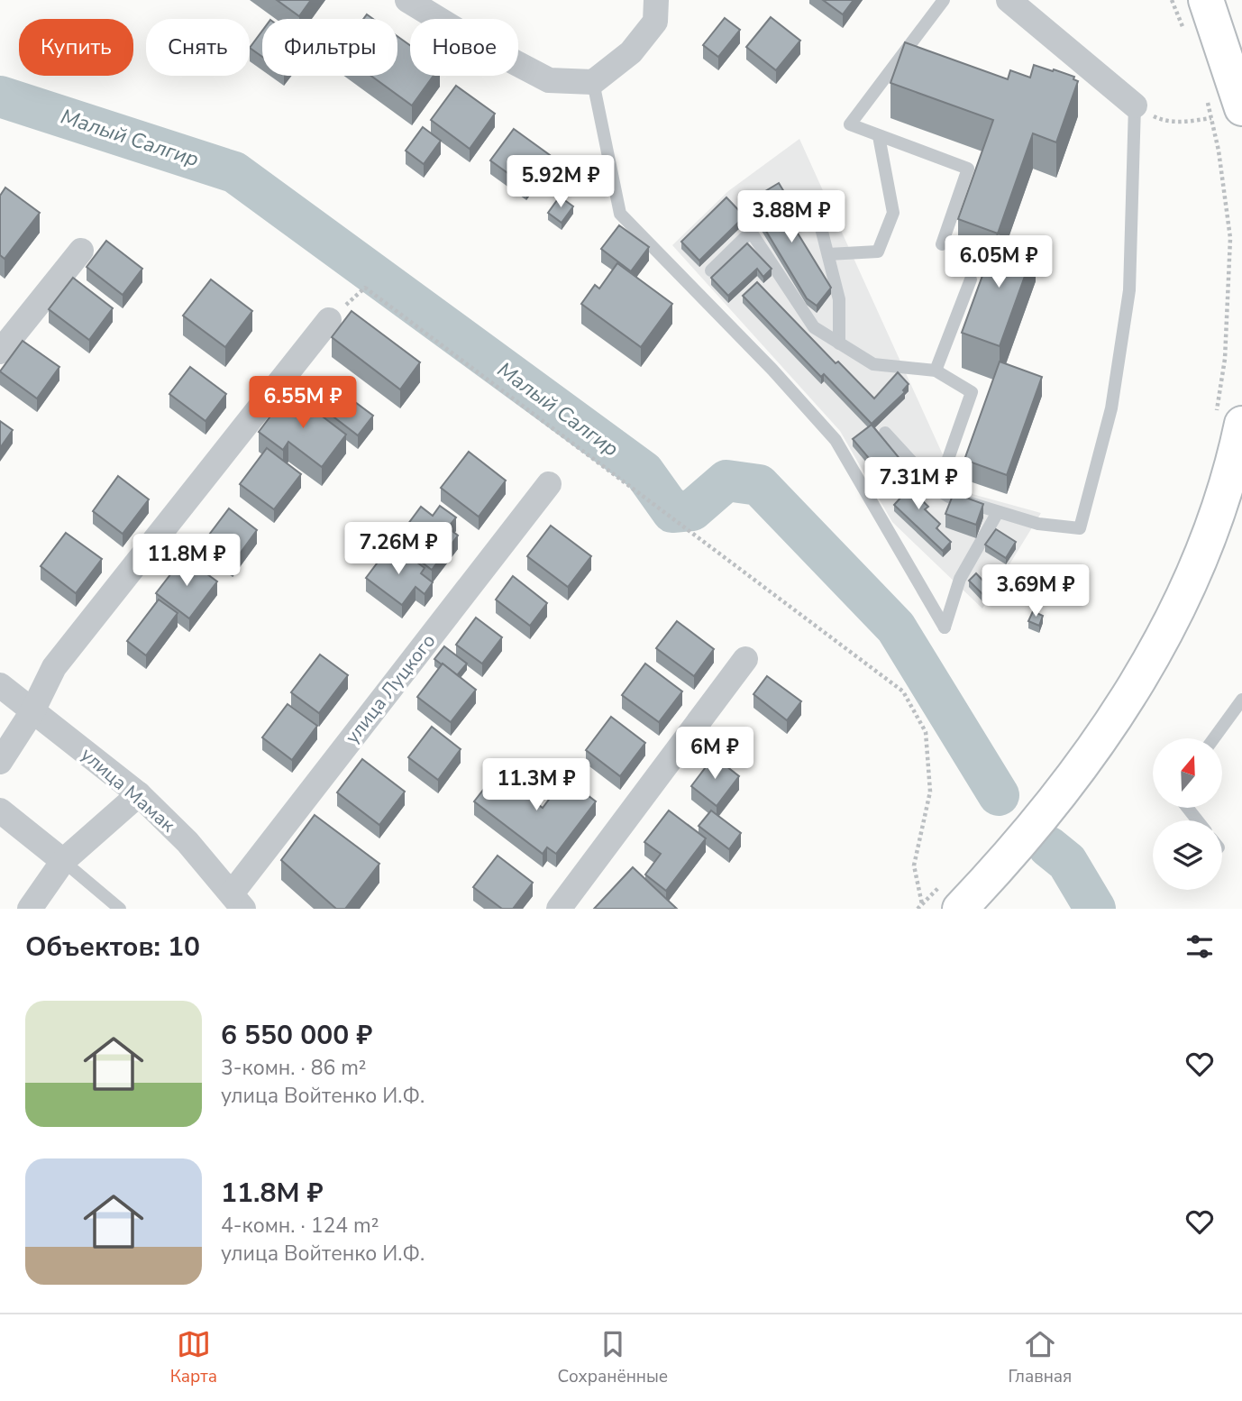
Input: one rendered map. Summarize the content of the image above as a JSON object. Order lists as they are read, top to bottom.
{
  "streets": {
    "street": ["улица Луцкого", "улица Мамак"]
  },
  "crossings": [
    ["улица Луцкого", "улица Мамак"]
  ],
  "water": ["Малый Салгир"],
  "north": "top",
  "page": {
    "chip": [
      "Купить",
      "Снять",
      "Фильтры",
      "Новое"
    ],
    "price": [
      "5.92M ₽",
      "3.88M ₽",
      "6.05M ₽",
      "6.55M ₽",
      "7.31M ₽",
      "7.26M ₽",
      "11.8M ₽",
      "3.69M ₽",
      "6M ₽",
      "11.3M ₽"
    ],
    "heading": "Объектов: 10",
    "list": [
      {
        "name": "6 550 000 ₽",
        "note": "3-комн. · 86 m² · улица Войтенко И.Ф."
      },
      {
        "name": "11.8M ₽",
        "note": "4-комн. · 124 m² · улица Войтенко И.Ф."
      }
    ],
    "tabs": ["Карта", "Сохранённые", "Главная"]
  }
}
